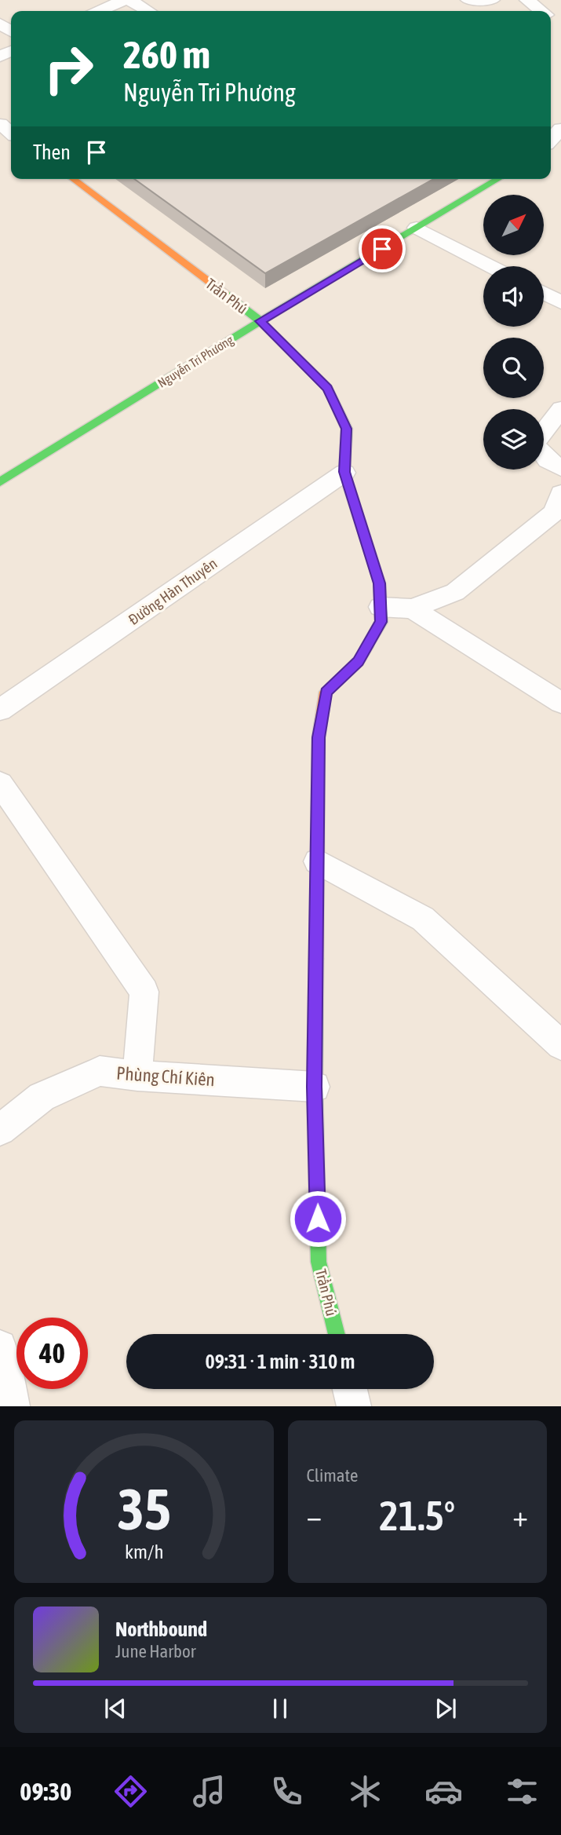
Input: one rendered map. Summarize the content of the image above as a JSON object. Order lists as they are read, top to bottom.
{
  "streets": {
    "street": [
      "Trần Phú",
      "Nguyễn Tri Phương",
      "Đường Hàn Thuyên",
      "Phùng Chí Kiên"
    ]
  },
  "crossings": [
    ["Trần Phú", "Nguyễn Tri Phương"],
    ["Trần Phú", "Đường Hàn Thuyên"],
    ["Trần Phú", "Phùng Chí Kiên"]
  ],
  "north": "top right",
  "page": {
    "turn": ["260 m", "Nguyễn Tri Phương"],
    "then": "Then",
    "limit": "40",
    "trip": "09:31 · 1 min · 310 m",
    "tile": "Climate",
    "heat": ["−", "21.5°", "+"],
    "song": ["Northbound", "June Harbor"],
    "tabs": "09:30",
    "gauge": ["35", "km/h"]
  }
}
